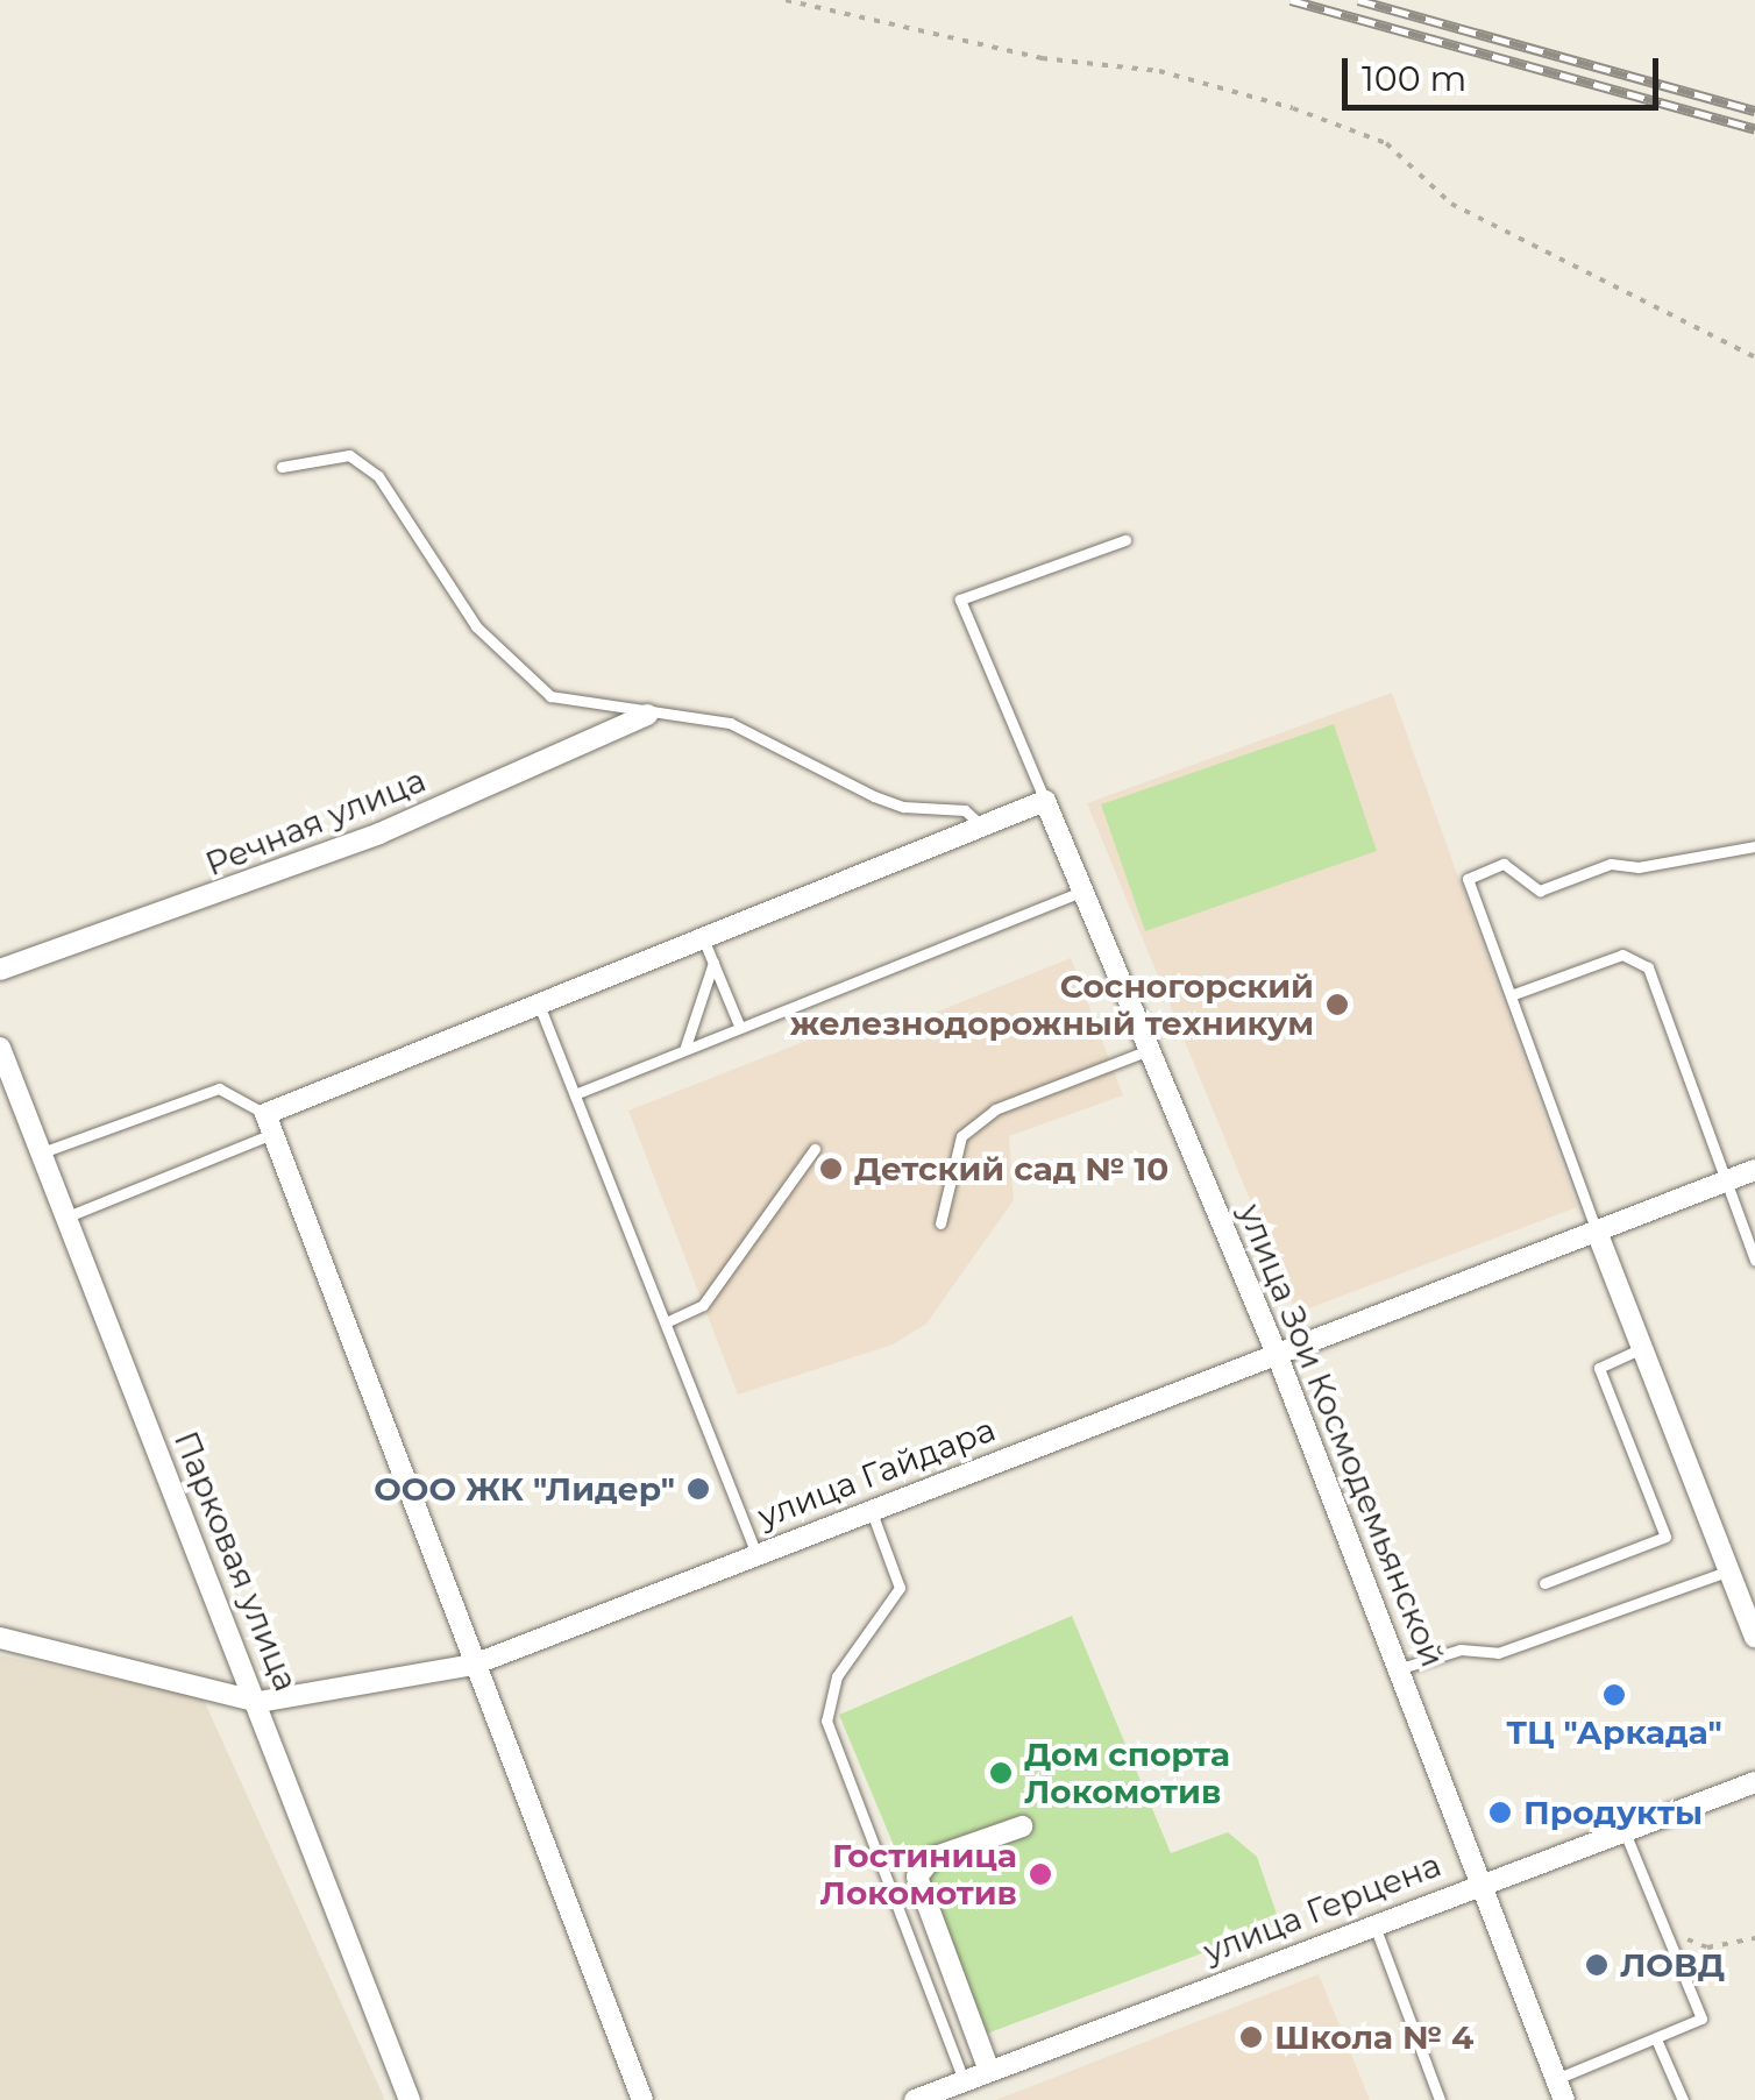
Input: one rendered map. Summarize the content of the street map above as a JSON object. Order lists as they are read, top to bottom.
{
  "streets": {
    "street": [
      "Речная улица",
      "улица Зои Космодемьянской",
      "улица Гайдара",
      "Парковая улица",
      "улица Герцена"
    ]
  },
  "crossings": [
    ["улица Зои Космодемьянской", "улица Гайдара"],
    ["улица Зои Космодемьянской", "улица Герцена"],
    ["улица Гайдара", "Парковая улица"]
  ],
  "places": [
    "Сосногорский железнодорожный техникум",
    "Детский сад № 10",
    "ООО ЖК \"Лидер\"",
    "ТЦ \"Аркада\"",
    "Дом спорта Локомотив",
    "Продукты",
    "Гостиница Локомотив",
    "ЛОВД",
    "Школа № 4"
  ],
  "scale_bar": "100 m"
}
